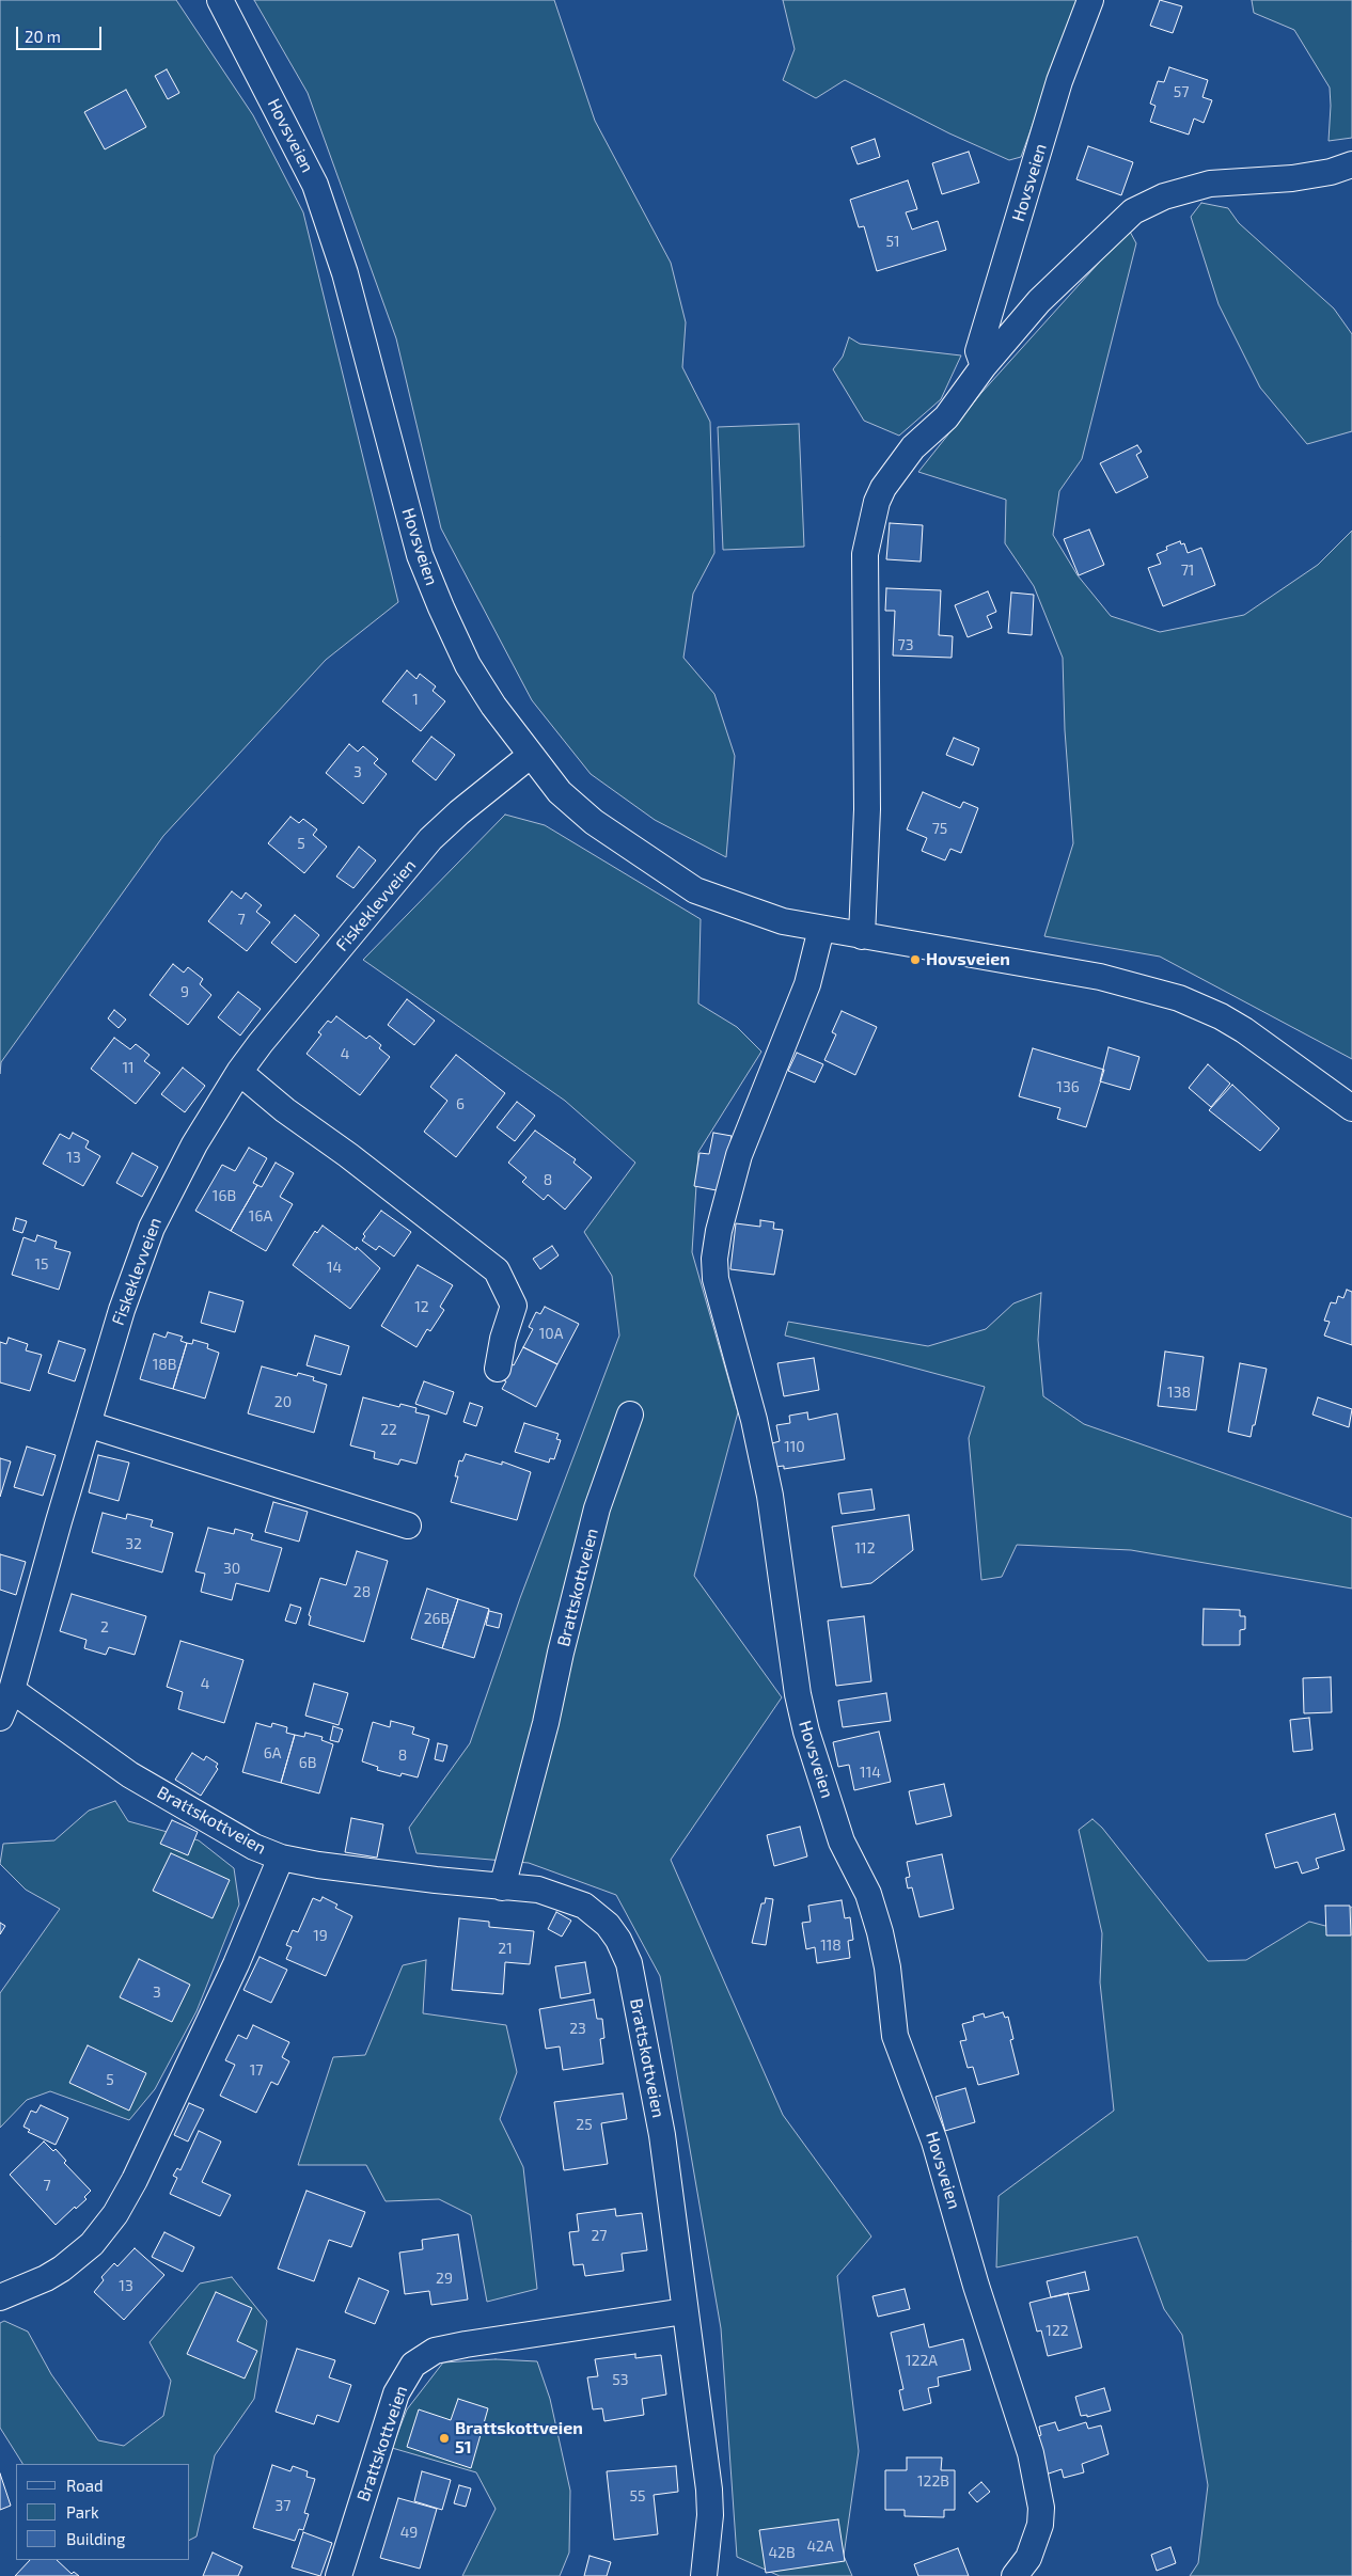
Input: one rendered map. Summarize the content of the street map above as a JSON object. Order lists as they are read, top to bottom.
{
  "streets": {
    "street": ["Hovsveien", "Fiskeklevveien", "Brattskottveien"]
  },
  "crossings": [
    ["Hovsveien", "Fiskeklevveien"],
    ["Fiskeklevveien", "Brattskottveien"]
  ],
  "places": ["Hovsveien", "Brattskottveien 51"],
  "house_numbers": [
    "57",
    "51",
    "71",
    "73",
    "1",
    "3",
    "75",
    "5",
    "7",
    "9",
    "4",
    "11",
    "136",
    "6",
    "13",
    "8",
    "16B",
    "16A",
    "15",
    "14",
    "12",
    "10A",
    "18B",
    "138",
    "20",
    "22",
    "110",
    "32",
    "112",
    "30",
    "28",
    "26B",
    "2",
    "4",
    "6A",
    "8",
    "6B",
    "114",
    "19",
    "118",
    "21",
    "3",
    "23",
    "17",
    "5",
    "25",
    "7",
    "27",
    "29",
    "13",
    "122",
    "122A",
    "53",
    "122B",
    "55",
    "37",
    "49",
    "42A",
    "42B"
  ],
  "legend": ["Road", "Park", "Building"],
  "scale_bar": "20 m"
}
